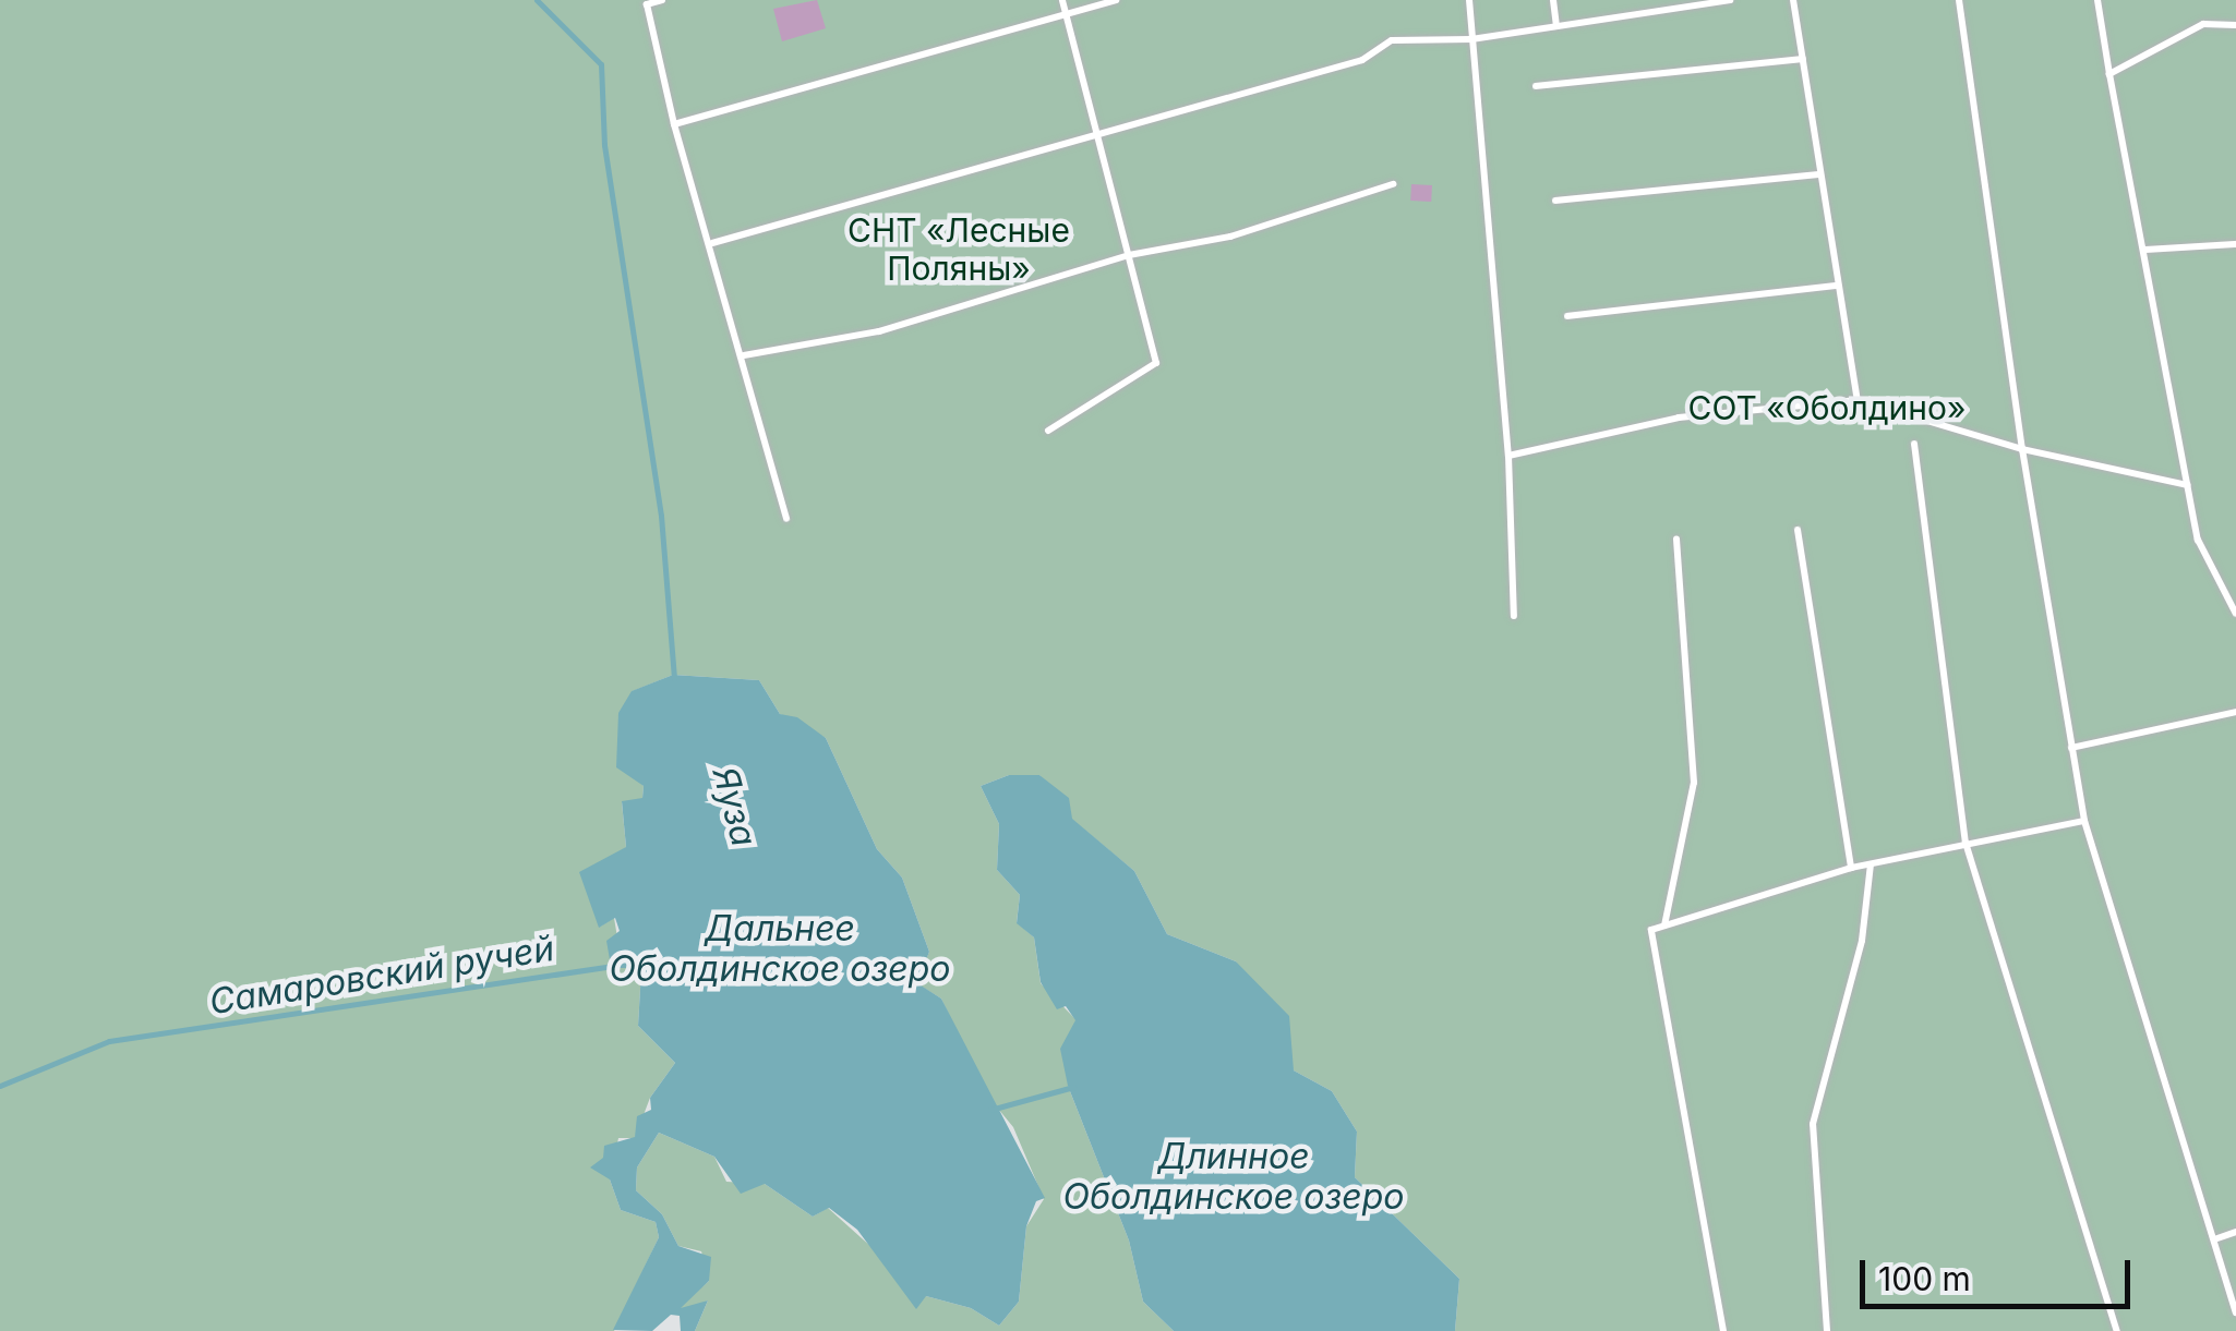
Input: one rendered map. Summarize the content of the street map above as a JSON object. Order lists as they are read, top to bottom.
{
  "water": [
    "Яуза",
    "Дальнее Оболдинское озеро",
    "Самаровский ручей",
    "Длинное Оболдинское озеро"
  ],
  "parks": ["СНТ «Лесные Поляны»", "СОТ «Оболдино»"],
  "scale_bar": "100 m"
}
